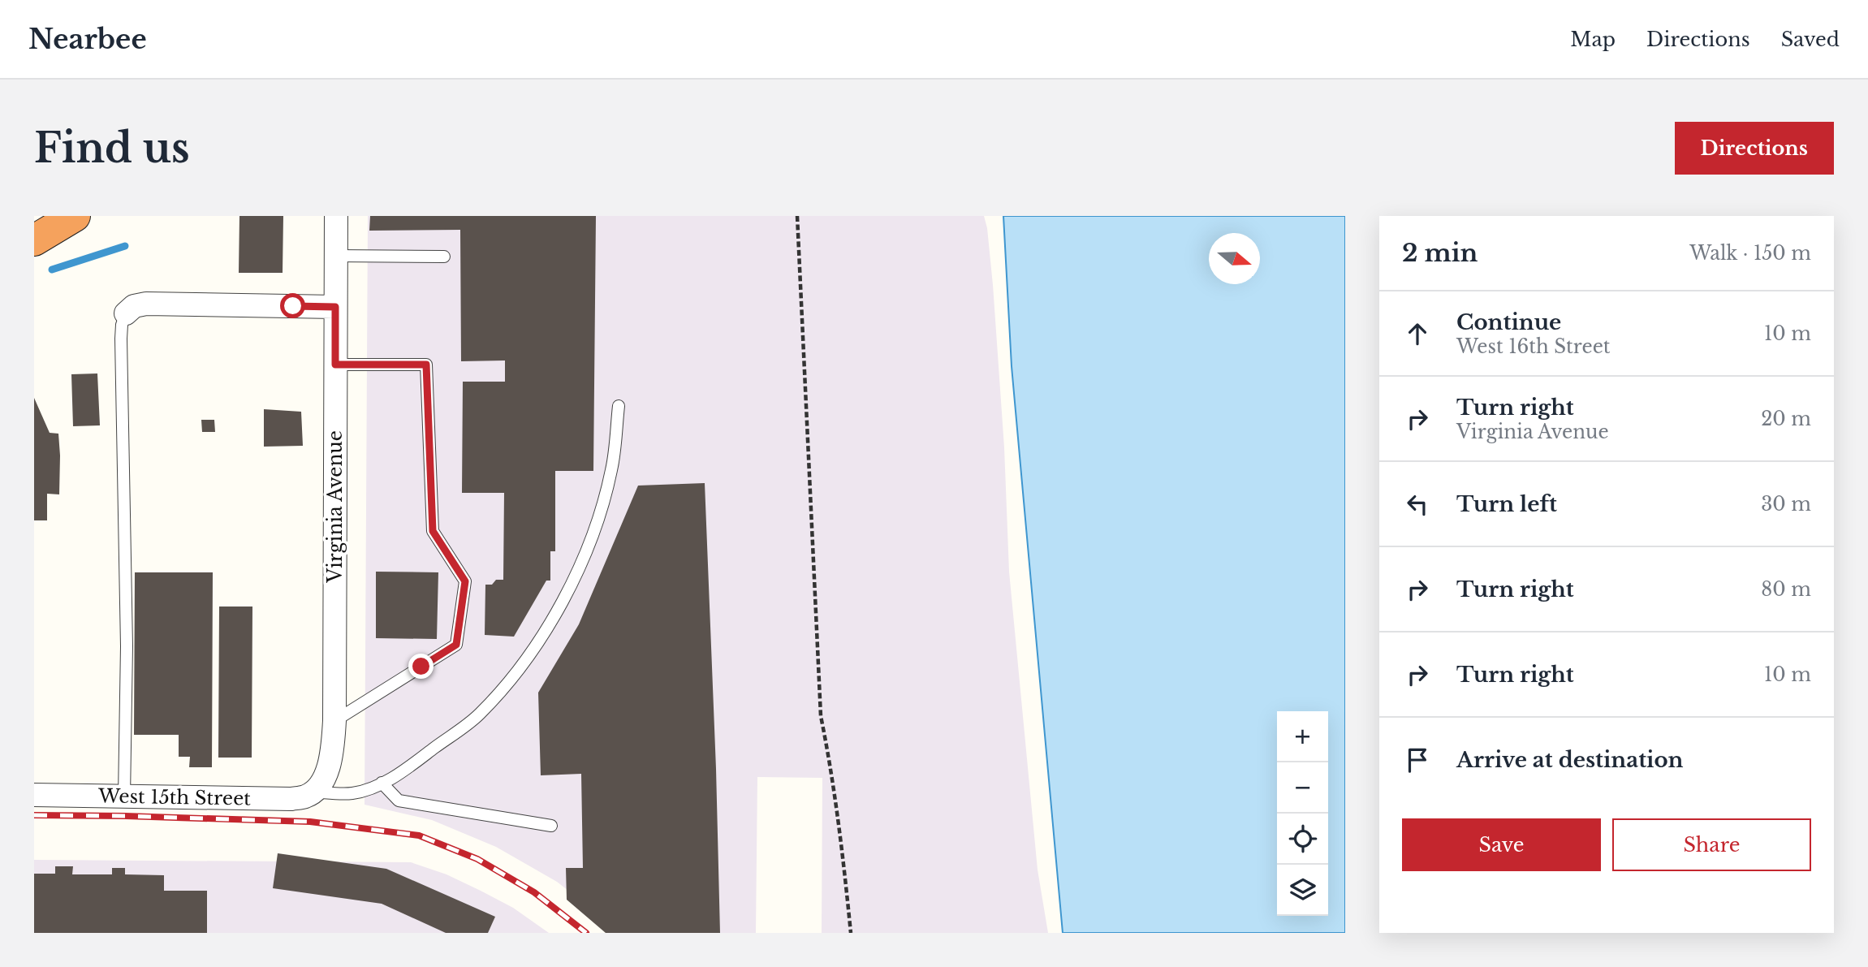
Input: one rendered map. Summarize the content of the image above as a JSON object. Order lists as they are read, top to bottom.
{
  "streets": {
    "street": ["Virginia Avenue", "West 15th Street"]
  },
  "crossings": [
    ["Virginia Avenue", "West 15th Street"]
  ],
  "north": "right",
  "page": {
    "header": "Nearbee",
    "nav": ["Map", "Directions", "Saved"],
    "buttons": [
      "Directions",
      ["Save", "Share"]
    ],
    "title": "Find us",
    "heading": ["2 min", "Walk · 150 m"],
    "list": [
      ["Continue", "West 16th Street", "10 m"],
      ["Turn right", "Virginia Avenue", "20 m"],
      ["Turn left", "30 m"],
      ["Turn right", "80 m"],
      ["Turn right", "10 m"],
      "Arrive at destination"
    ],
    "map_buttons": ["+", "−"]
  }
}
